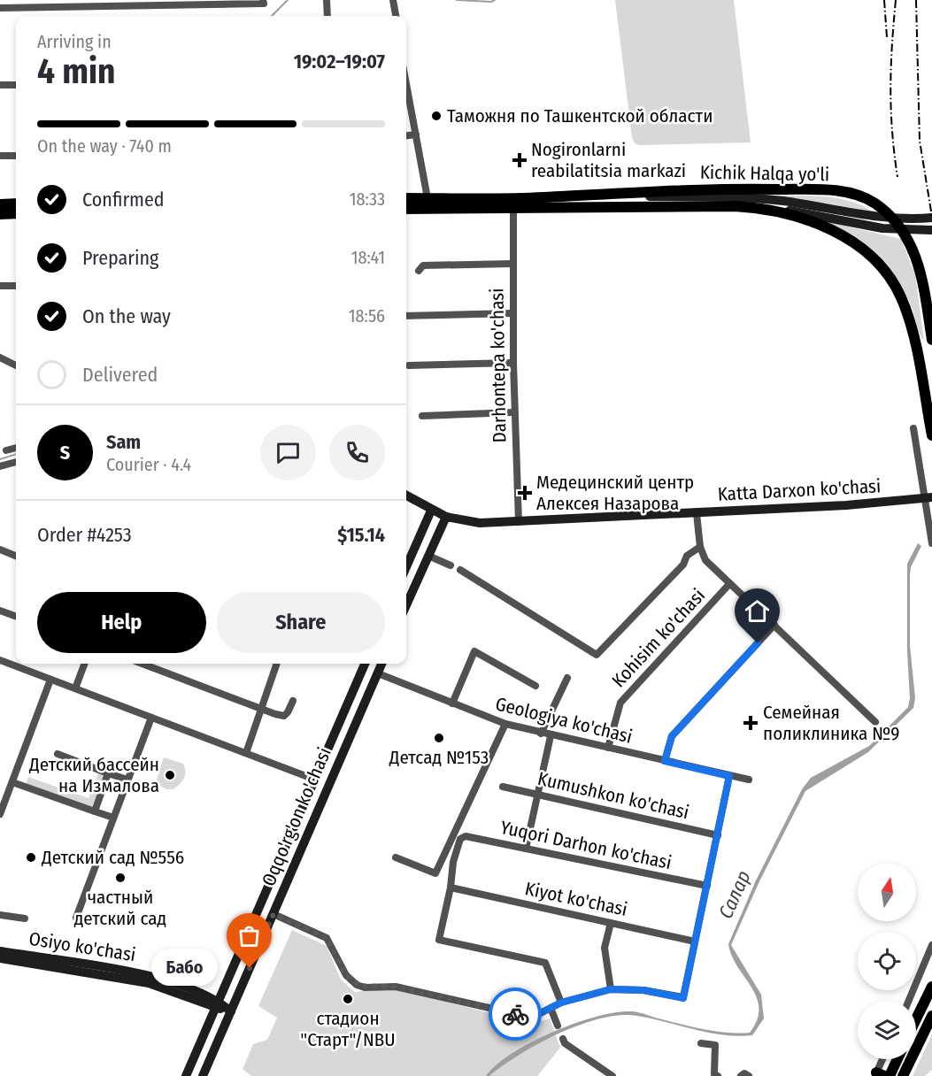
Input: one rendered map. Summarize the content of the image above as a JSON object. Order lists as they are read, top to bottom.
{
  "streets": {
    "highway": ["Kichik Halqa yo'li"],
    "main road": ["Katta Darxon ko'chasi", "Oqqo'rg'on ko'chasi", "Osiyo ko'chasi"],
    "street": [
      "Darhontepa ko'chasi",
      "Kohisim ko'chasi",
      "Geologiya ko'chasi",
      "Kumushkon ko'chasi",
      "Yuqori Darhon ko'chasi",
      "Kiyot ko'chasi"
    ]
  },
  "crossings": [
    ["Kichik Halqa yo'li", "Darhontepa ko'chasi"],
    ["Darhontepa ko'chasi", "Katta Darxon ko'chasi"],
    ["Kohisim ko'chasi", "Geologiya ko'chasi"],
    ["Geologiya ko'chasi", "Oqqo'rg'on ko'chasi"],
    ["Oqqo'rg'on ko'chasi", "Osiyo ko'chasi"],
    ["Yuqori Darhon ko'chasi", "Kiyot ko'chasi"]
  ],
  "water": ["Салар"],
  "places": {
    "other": [
      "Таможня по Ташкентской области",
      "Детсад №153",
      "Детский бассейн на Измалова",
      "Детский сад №556",
      "частный детский сад",
      "Бабо",
      "стадион \"Старт\"/NBU"
    ],
    "health": ["Nogironlarni reabilatitsia markazi", "Медецинский центр Алексея Назарова", "Семейная поликлиника №9"]
  },
  "north": "top",
  "page": {
    "heading": ["4 min", "Arriving in", "19:02–19:07"],
    "panel": [
      "Sam",
      "Courier · 4.4",
      "Order #4253",
      "$15.14"
    ],
    "bar": "On the way · 740 m",
    "list": [
      ["Confirmed", "18:33"],
      ["Preparing", "18:41"],
      ["On the way", "18:56"],
      "Delivered"
    ],
    "round": "S",
    "buttons": ["Help", "Share"],
    "bubble": "Бабо"
  }
}
